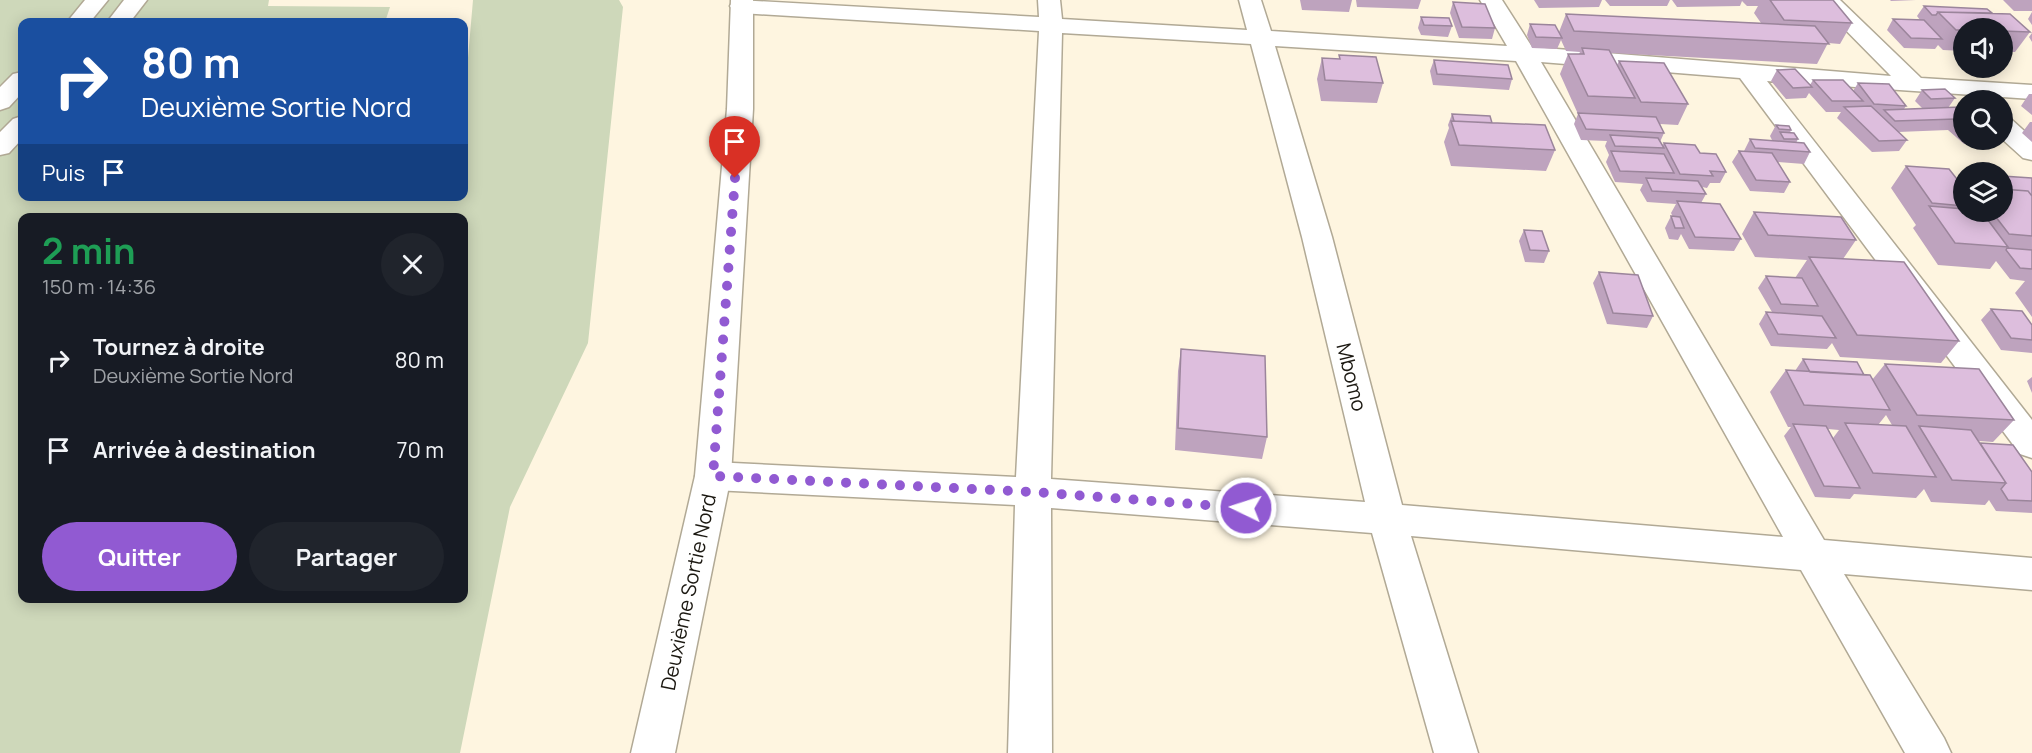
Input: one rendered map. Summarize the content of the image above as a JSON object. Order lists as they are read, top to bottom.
{
  "streets": {
    "main road": ["Mbomo", "Deuxième Sortie Nord"]
  },
  "page": {
    "turn": ["80 m", "Deuxième Sortie Nord"],
    "then": "Puis",
    "heading": ["2 min", "150 m · 14:36"],
    "list": [
      {
        "name": "Tournez à droite",
        "note": "Deuxième Sortie Nord",
        "value": "80 m"
      },
      {
        "name": "Arrivée à destination",
        "value": "70 m"
      }
    ],
    "buttons": ["Quitter", "Partager"]
  }
}
